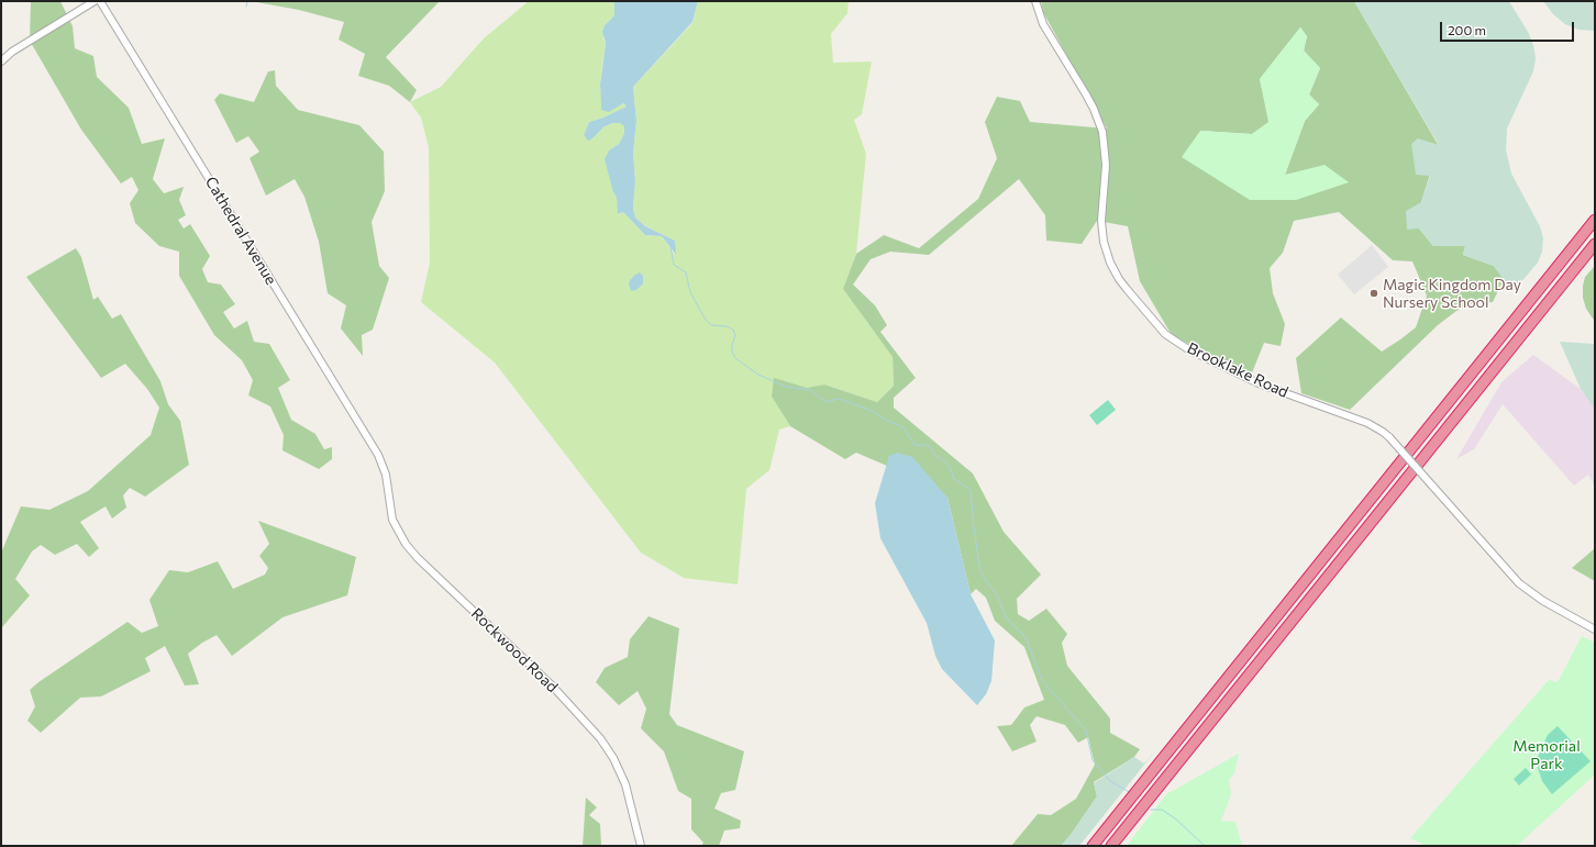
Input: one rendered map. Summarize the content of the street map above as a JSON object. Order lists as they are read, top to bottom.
{
  "streets": {
    "street": ["Cathedral Avenue", "Brooklake Road", "Rockwood Road"]
  },
  "crossings": [
    ["Cathedral Avenue", "Rockwood Road"]
  ],
  "parks": ["Memorial Park"],
  "places": ["Magic Kingdom Day Nursery School"],
  "scale_bar": "200 m"
}
